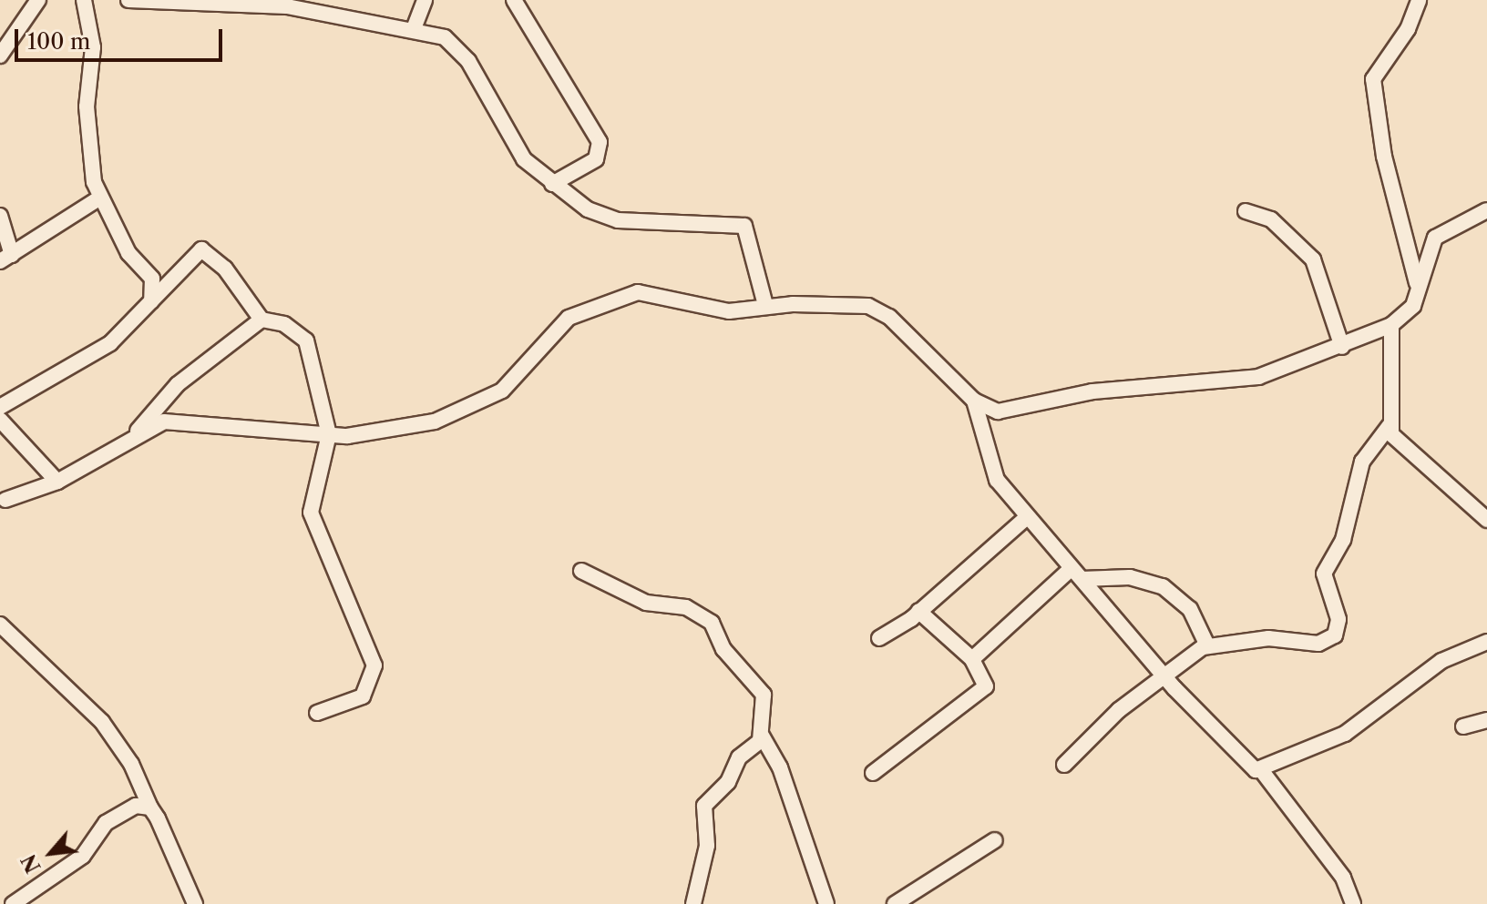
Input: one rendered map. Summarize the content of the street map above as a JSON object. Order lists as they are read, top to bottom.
{
  "scale_bar": "100 m",
  "north": "bottom left"
}
